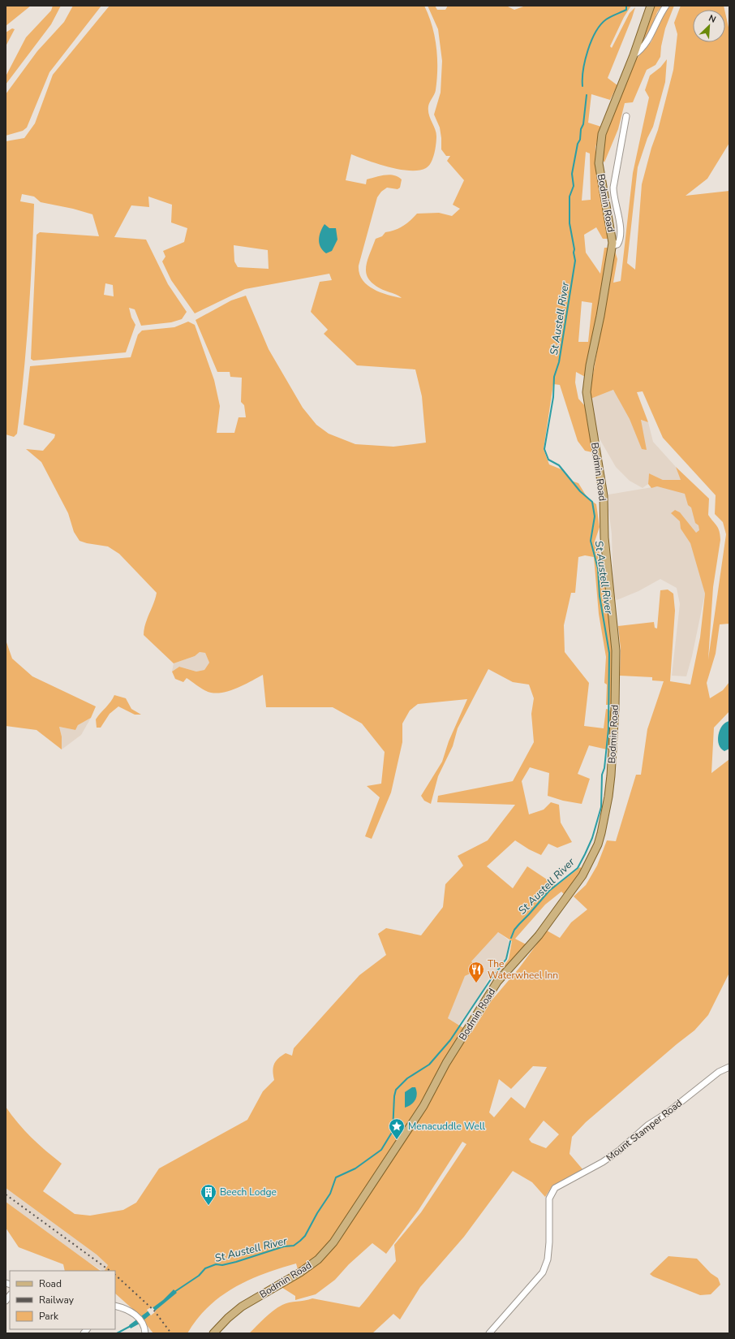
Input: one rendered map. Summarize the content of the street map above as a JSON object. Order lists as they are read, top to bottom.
{
  "streets": {
    "main road": ["Bodmin Road"],
    "street": ["Mount Stamper Road"]
  },
  "water": ["St Austell River"],
  "places": {
    "restaurant": ["The Waterwheel Inn"],
    "place": ["Menacuddle Well"],
    "building": ["Beech Lodge"]
  },
  "legend": ["Road", "Railway", "Park"],
  "north": "top right"
}
